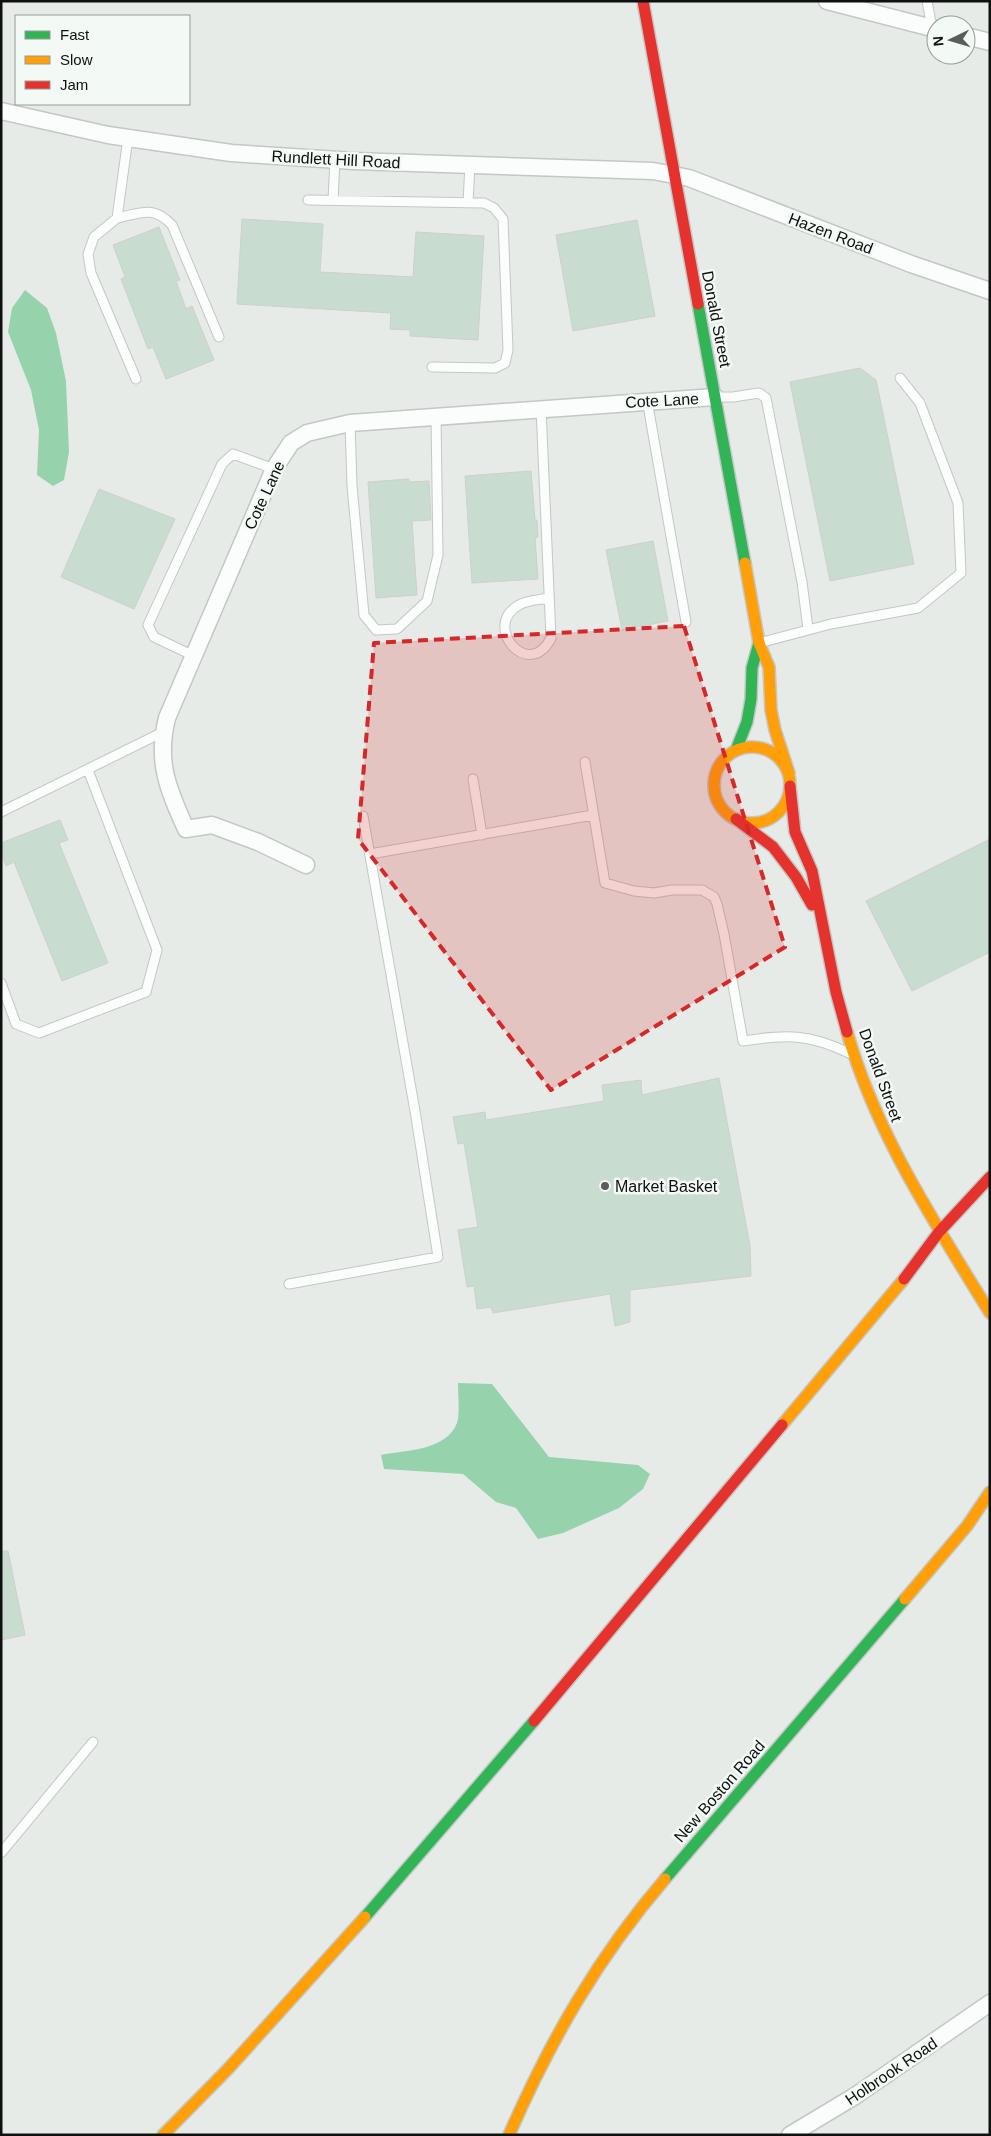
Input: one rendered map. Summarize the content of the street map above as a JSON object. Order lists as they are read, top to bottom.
{
  "streets": {
    "street": [
      "Rundlett Hill Road",
      "Hazen Road",
      "Donald Street",
      "Cote Lane",
      "New Boston Road",
      "Holbrook Road"
    ]
  },
  "crossings": [
    ["Rundlett Hill Road", "Hazen Road"],
    ["Rundlett Hill Road", "Donald Street"],
    ["Hazen Road", "Donald Street"],
    ["Donald Street", "Cote Lane"]
  ],
  "places": ["Market Basket"],
  "legend": ["Fast", "Slow", "Jam"],
  "north": "left"
}
